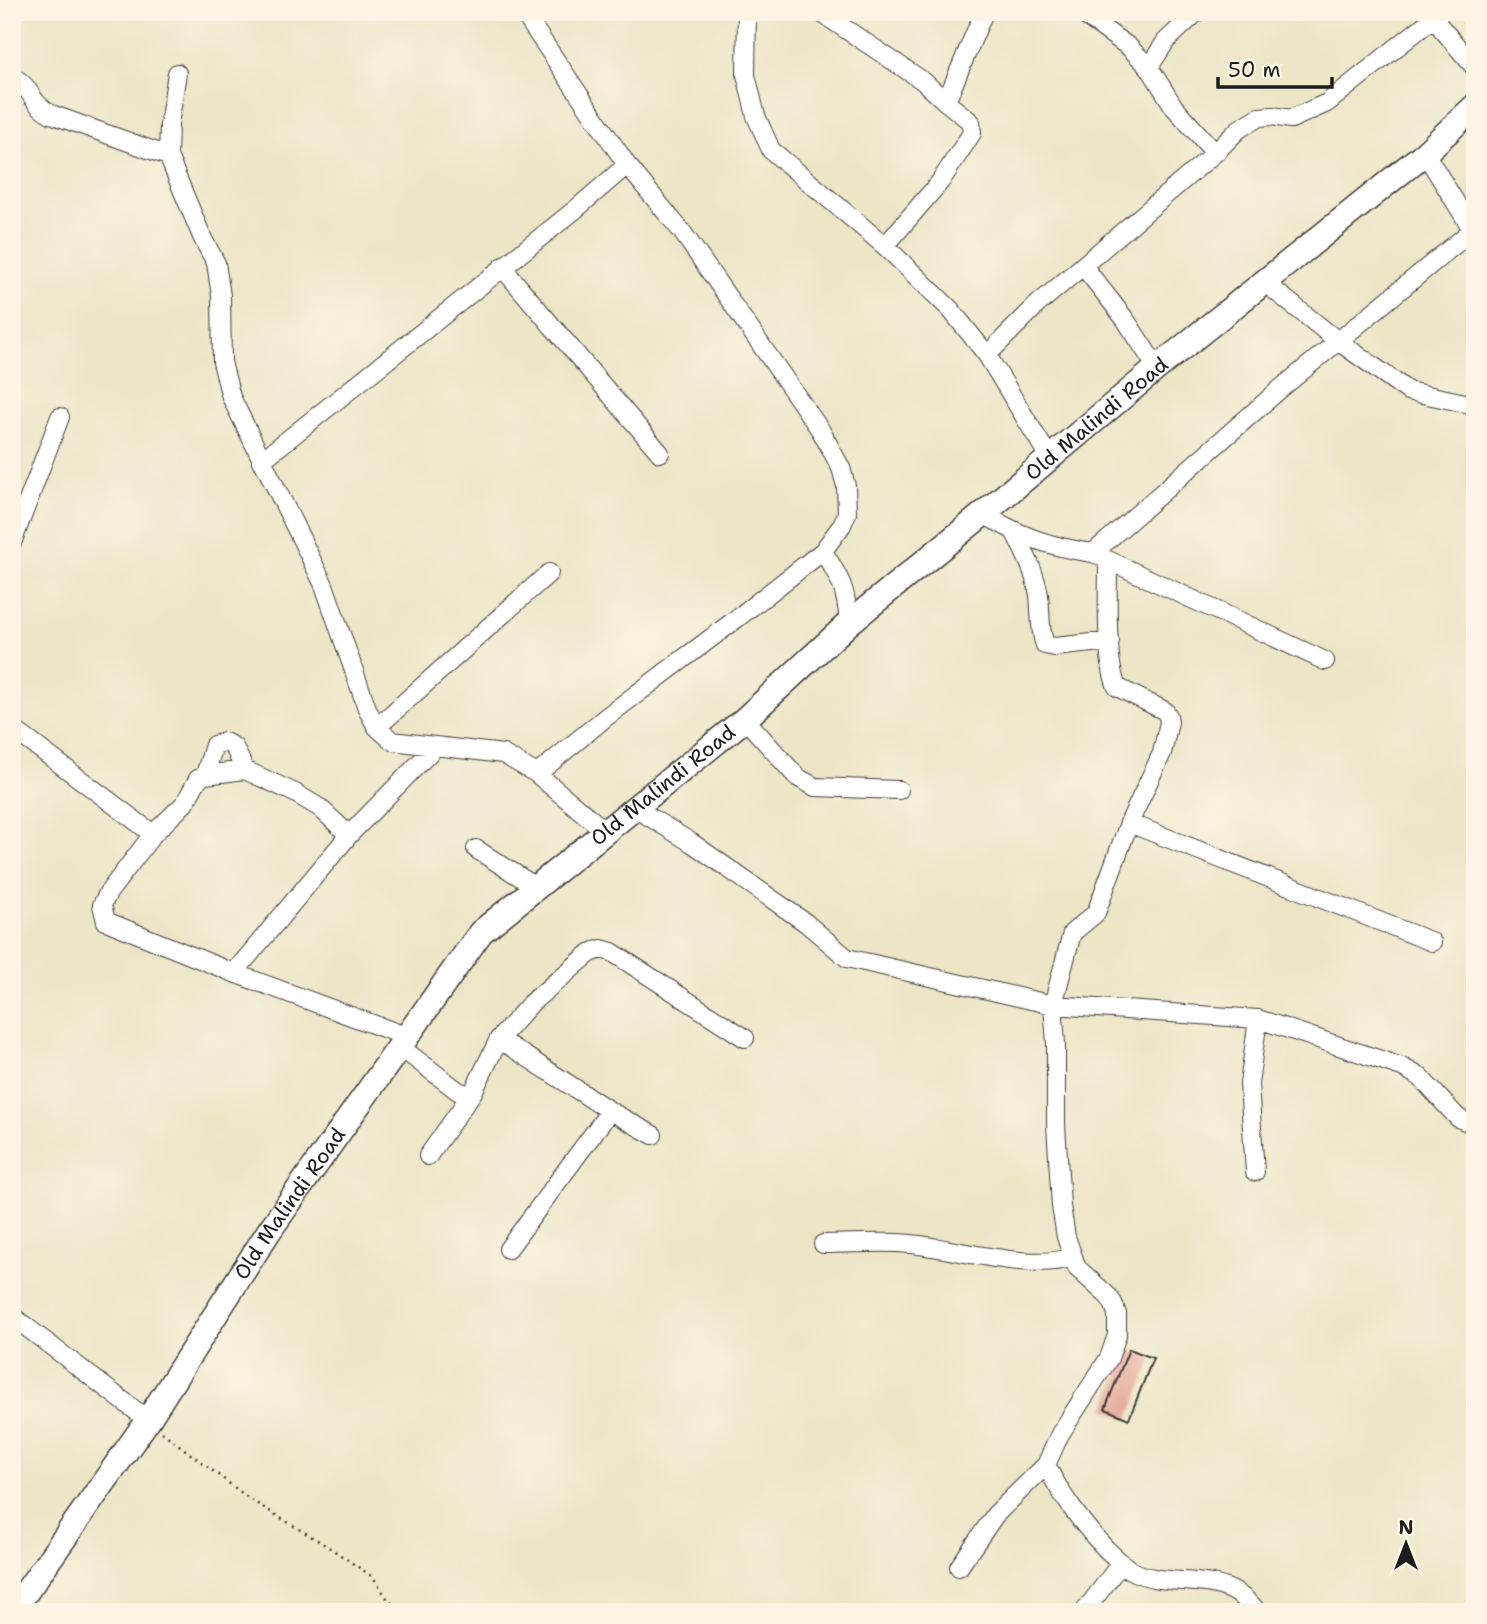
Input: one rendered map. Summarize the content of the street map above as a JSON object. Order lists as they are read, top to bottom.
{
  "streets": {
    "main road": ["Old Malindi Road"]
  },
  "scale_bar": "50 m",
  "north": "top"
}
